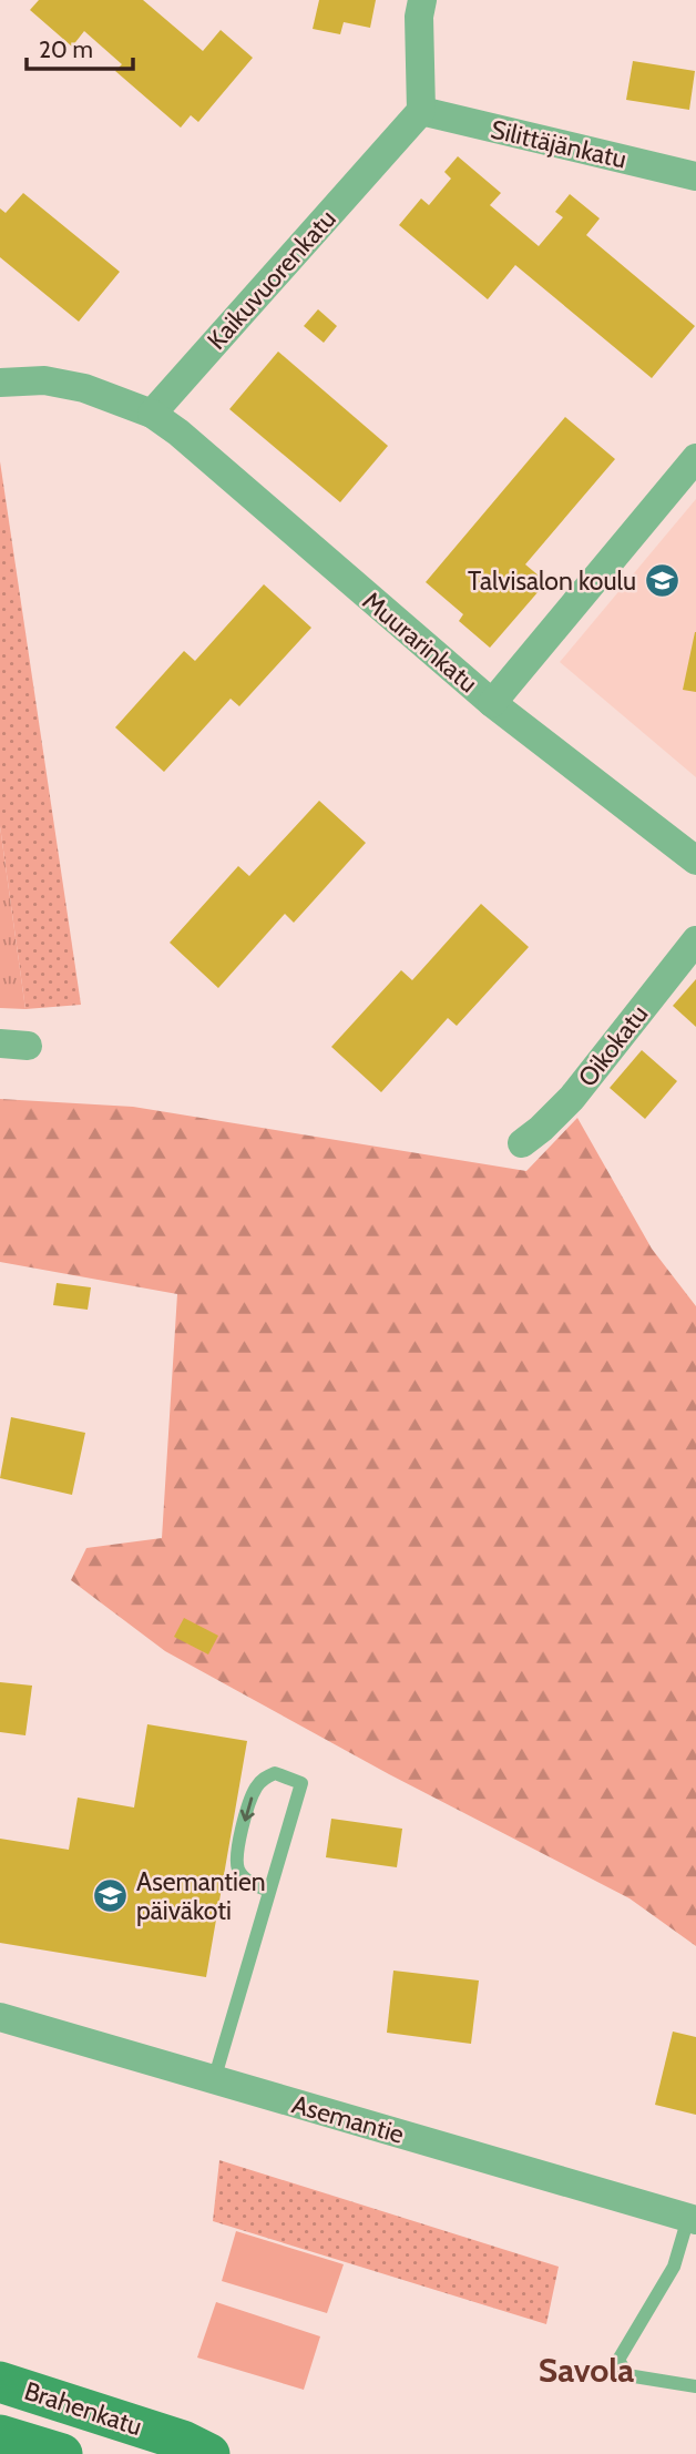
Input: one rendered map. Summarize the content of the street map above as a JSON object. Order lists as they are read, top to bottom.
{
  "streets": {
    "main road": ["Brahenkatu"],
    "street": [
      "Silittäjänkatu",
      "Kaikuvuorenkatu",
      "Muurarinkatu",
      "Oikokatu",
      "Asemantie"
    ]
  },
  "crossings": [
    ["Silittäjänkatu", "Kaikuvuorenkatu"],
    ["Kaikuvuorenkatu", "Muurarinkatu"]
  ],
  "districts": ["Savola"],
  "places": {
    "school or university": ["Talvisalon koulu", "Asemantien päiväkoti"]
  },
  "scale_bar": "20 m"
}
